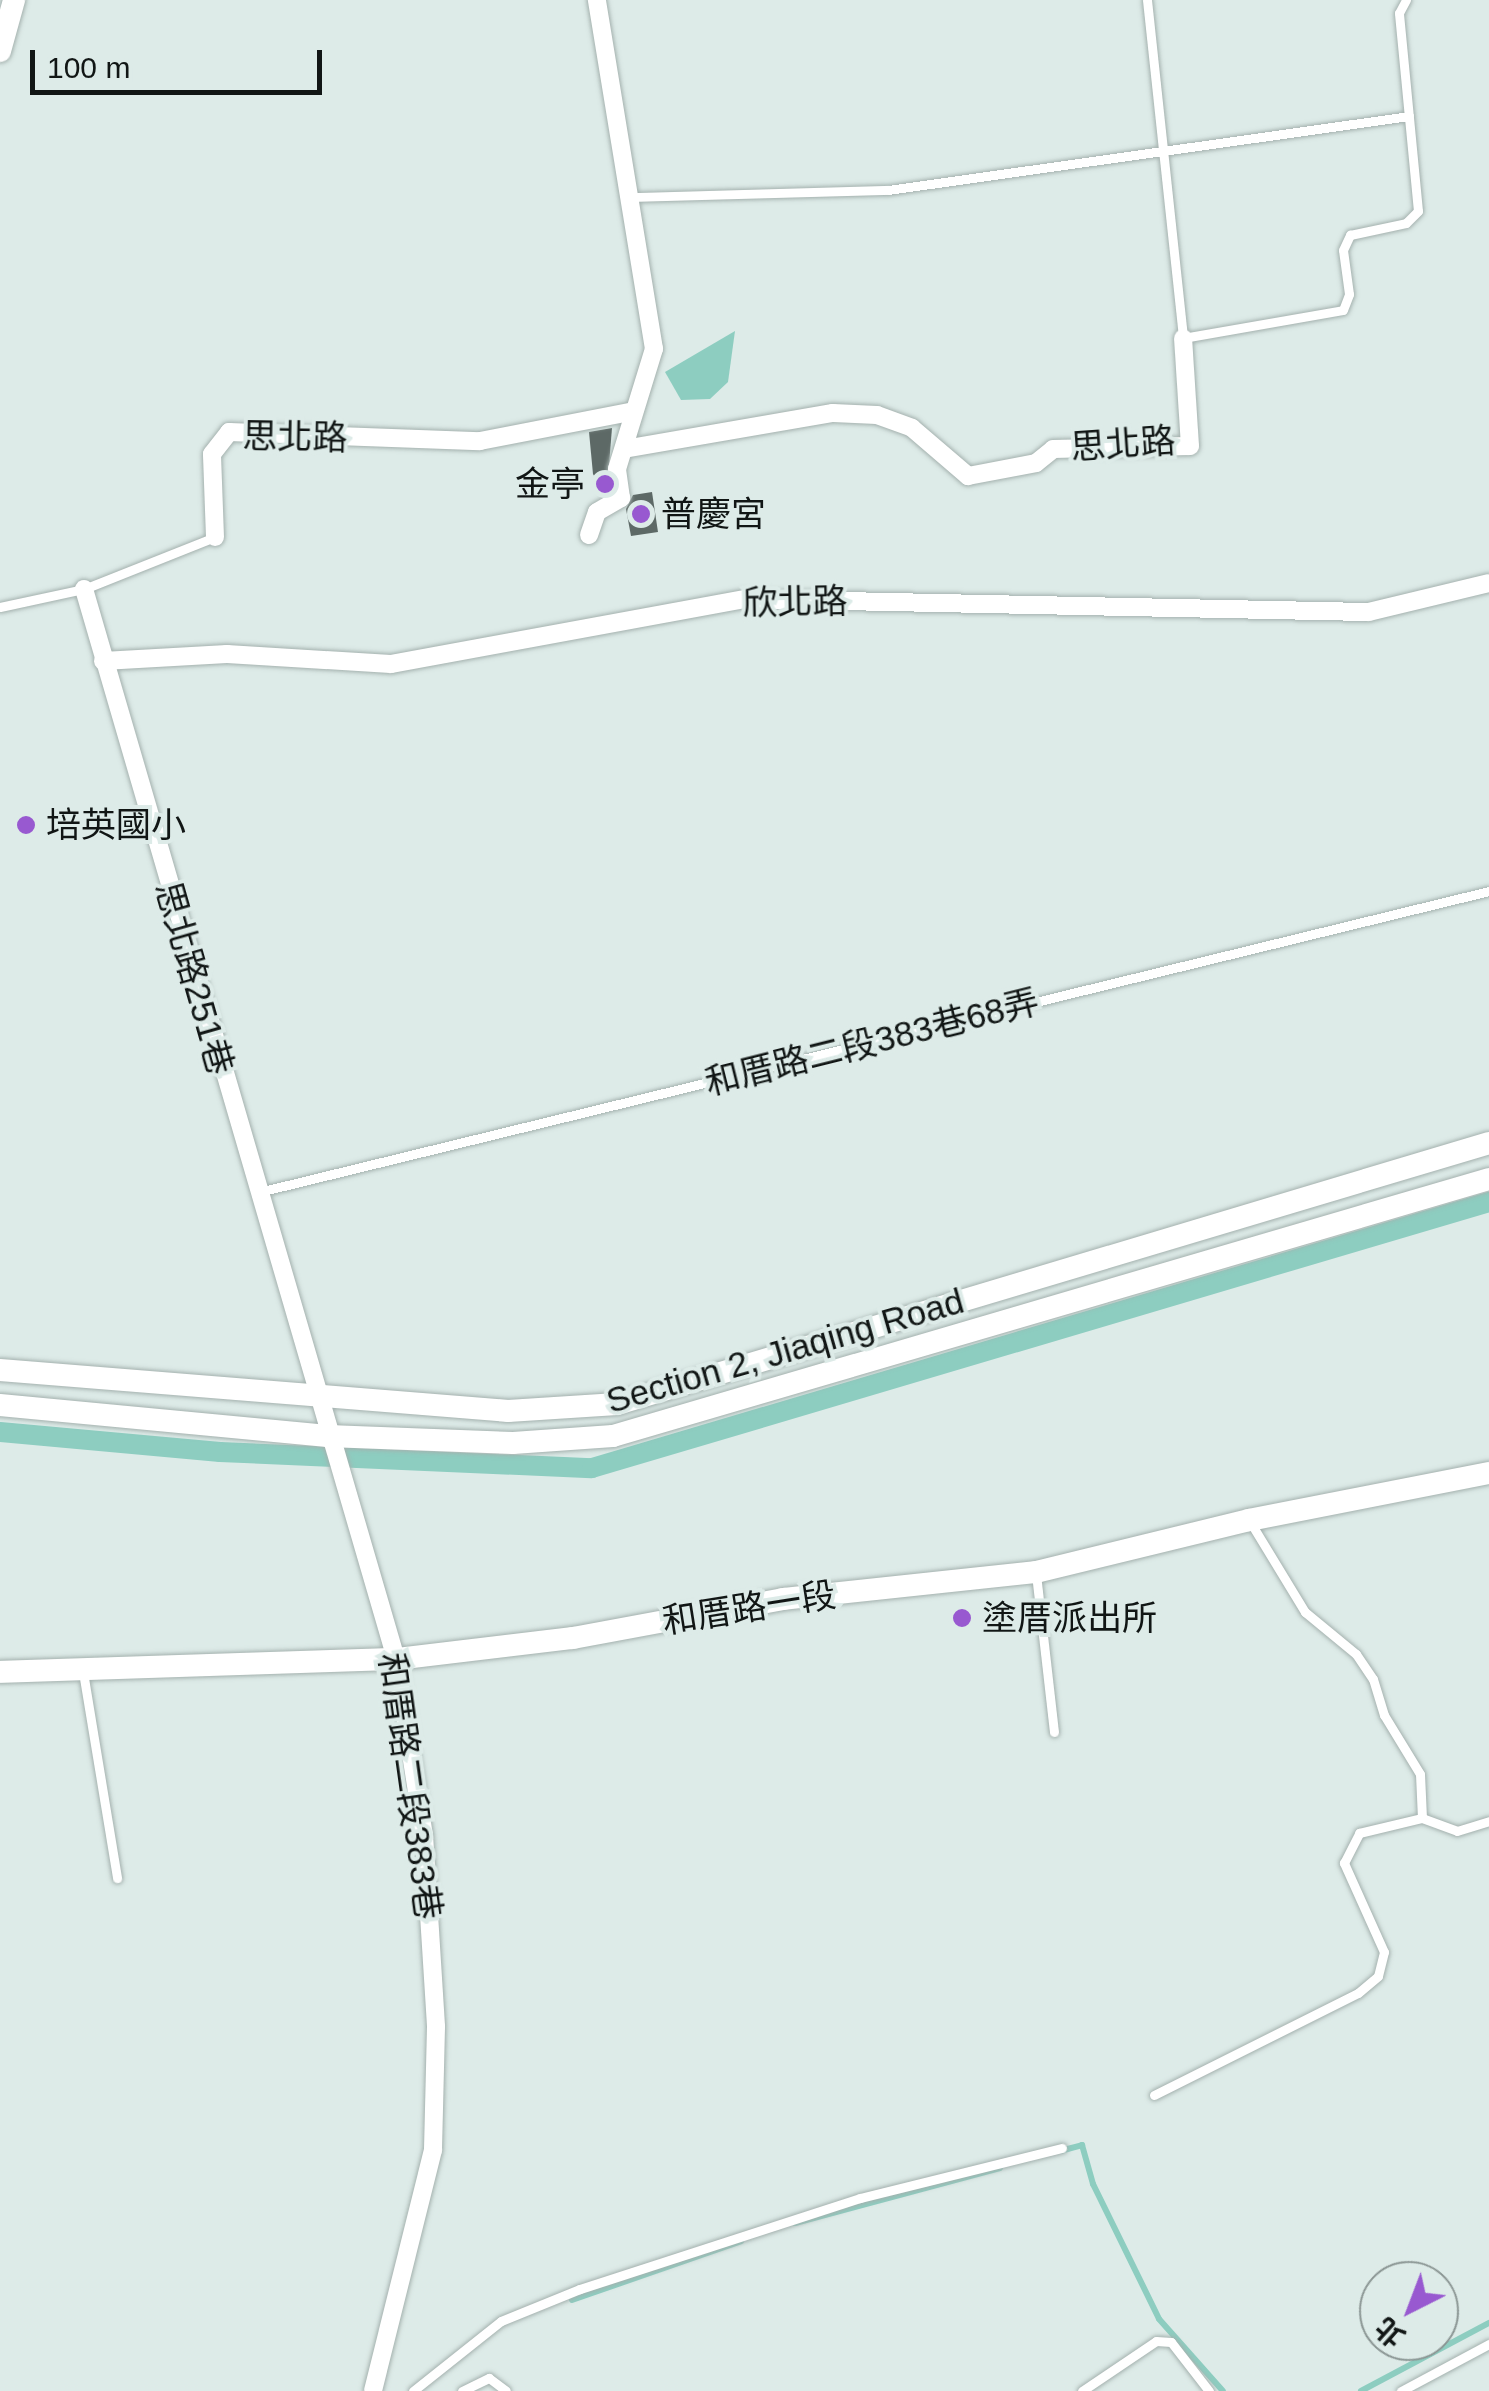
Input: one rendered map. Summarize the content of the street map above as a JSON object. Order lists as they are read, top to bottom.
{
  "streets": {
    "street": [
      "思北路",
      "欣北路",
      "思北路251巷",
      "Section 2, Jiaqing Road",
      "和厝路一段",
      "和厝路二段383巷"
    ],
    "lane": ["和厝路二段383巷68弄"]
  },
  "crossings": [
    ["思北路", "思北路251巷"],
    ["欣北路", "思北路251巷"],
    ["思北路251巷", "和厝路二段383巷68弄"],
    ["思北路251巷", "和厝路二段383巷"],
    ["和厝路二段383巷68弄", "和厝路二段383巷"],
    ["Section 2, Jiaqing Road", "和厝路二段383巷"],
    ["和厝路一段", "和厝路二段383巷"]
  ],
  "places": [
    "金亭",
    "普慶宮",
    "培英國小",
    "塗厝派出所"
  ],
  "scale_bar": "100 m",
  "north": "bottom left"
}
